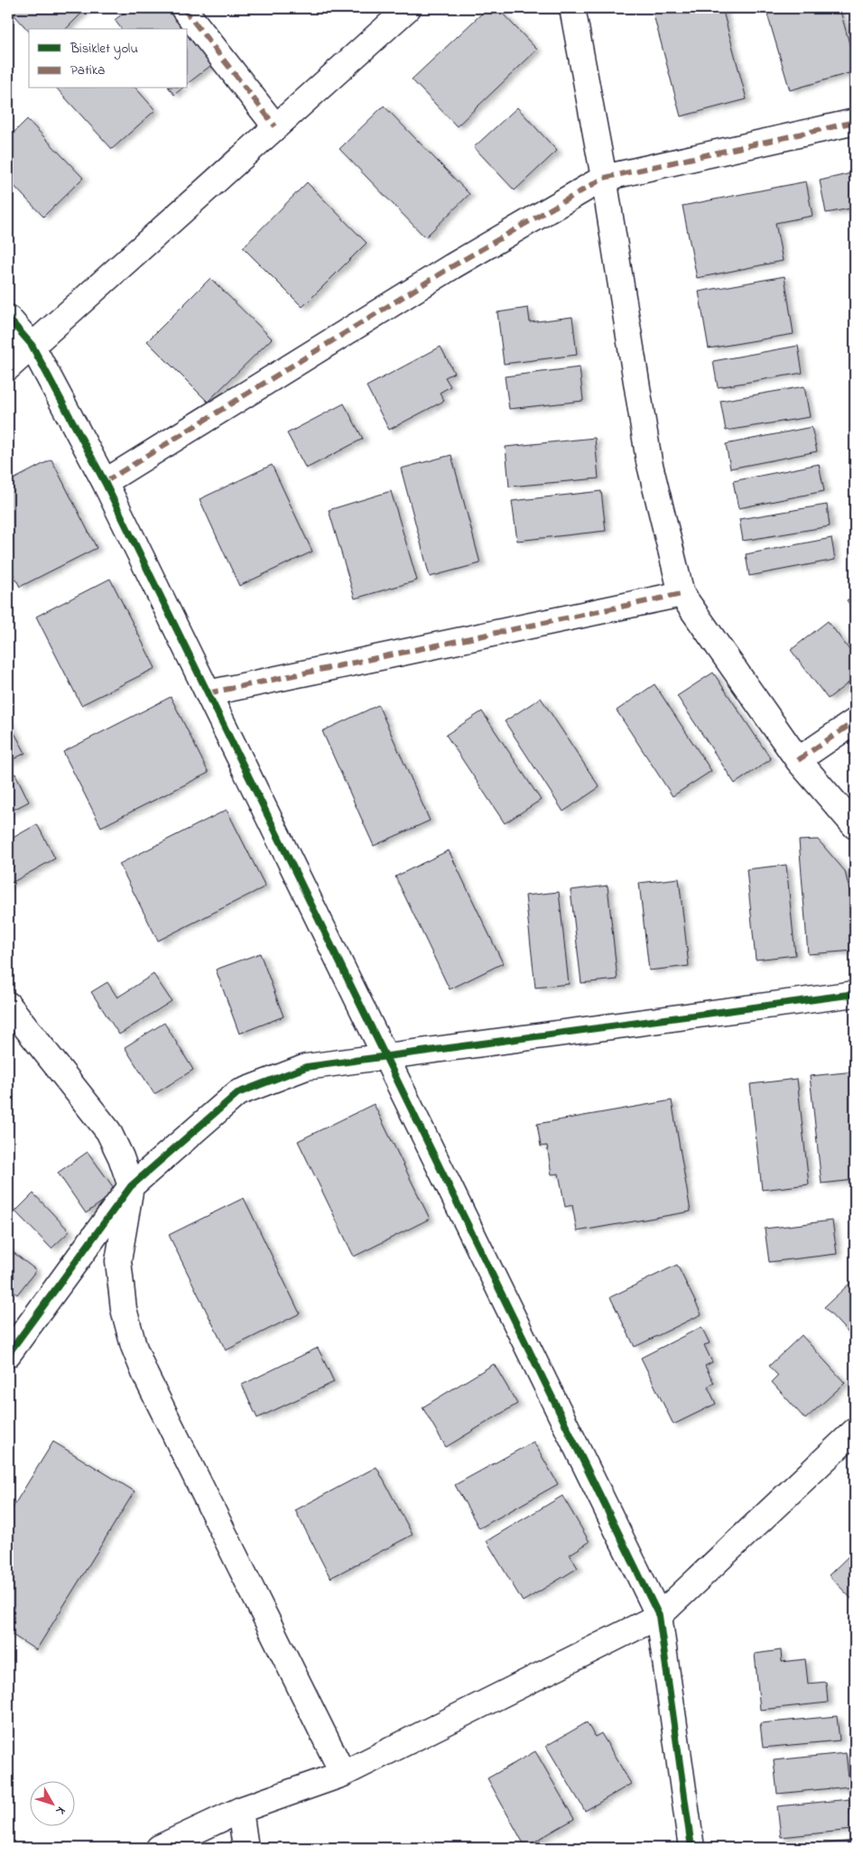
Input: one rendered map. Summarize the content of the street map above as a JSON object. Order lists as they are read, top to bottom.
{
  "legend": ["Bisiklet yolu", "Patika"],
  "north": "bottom right"
}
